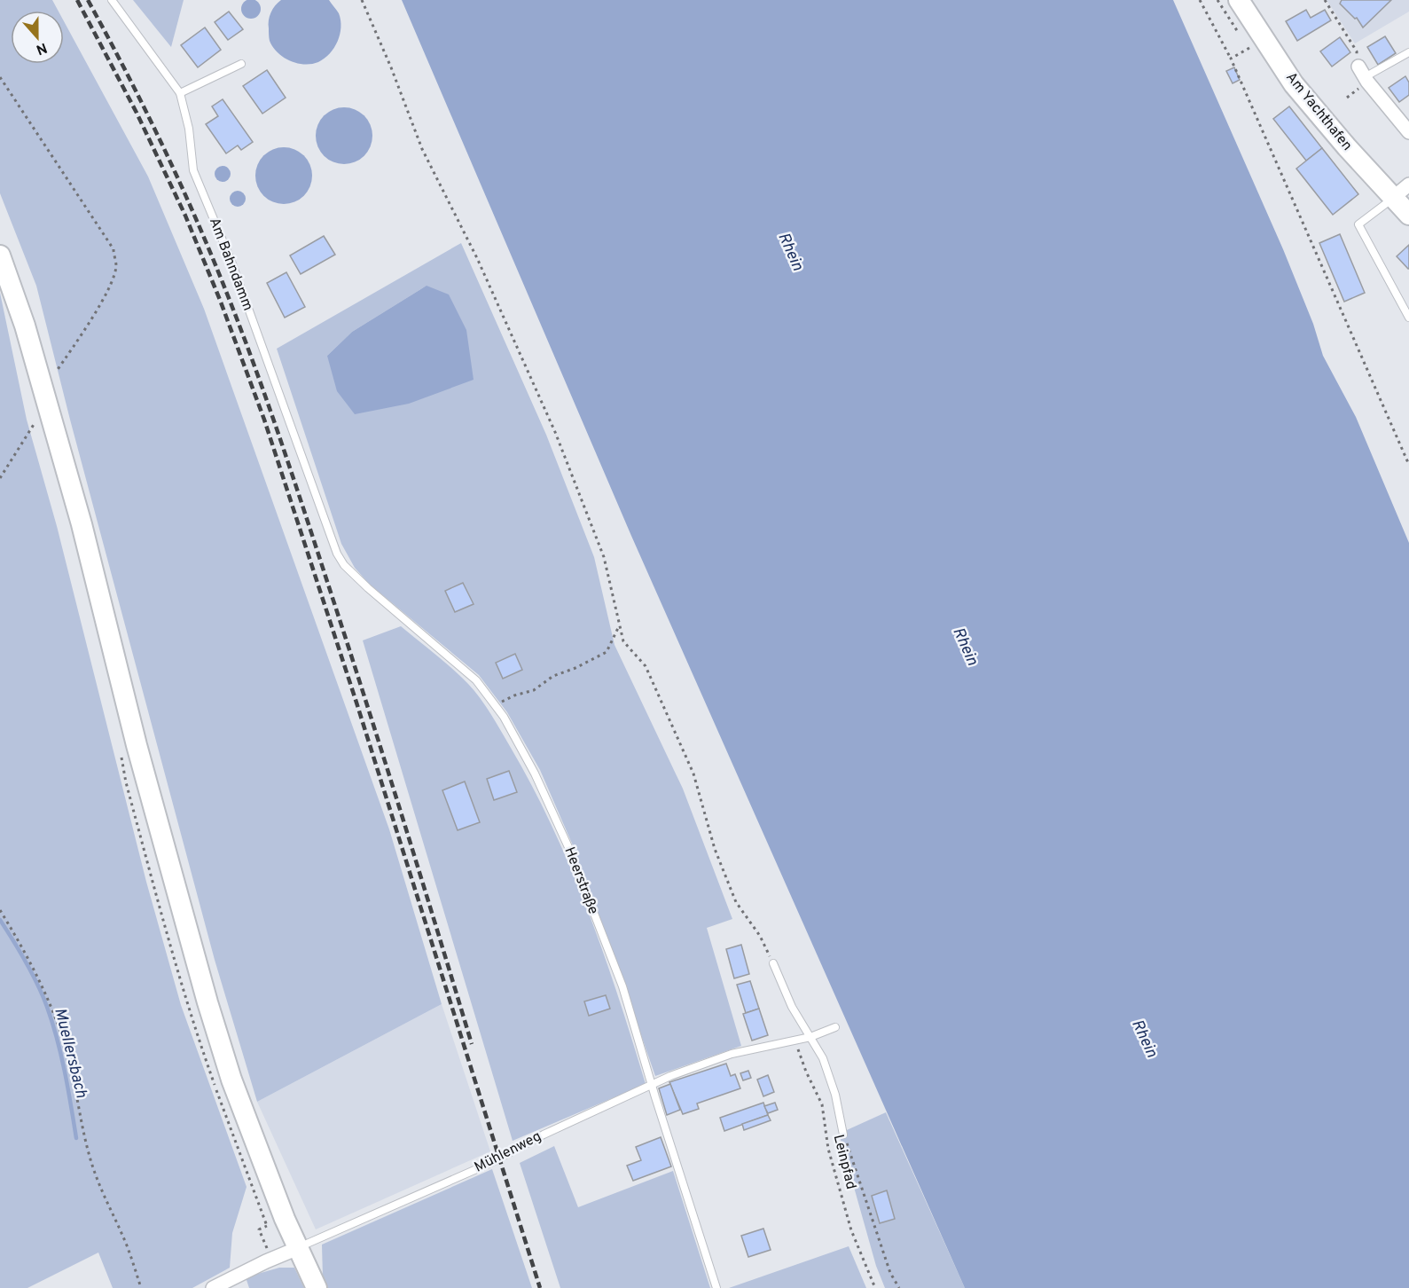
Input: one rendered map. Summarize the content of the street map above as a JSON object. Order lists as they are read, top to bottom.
{
  "streets": {
    "main road": ["Am Yachthafen"],
    "street": ["Mühlenweg"],
    "lane": ["Am Bahndamm", "Heerstraße"],
    "path": ["Leinpfad"]
  },
  "crossings": [
    ["Am Bahndamm", "Heerstraße"],
    ["Heerstraße", "Mühlenweg"],
    ["Mühlenweg", "Leinpfad"]
  ],
  "water": ["Rhein", "Muellersbach"],
  "north": "bottom"
}
